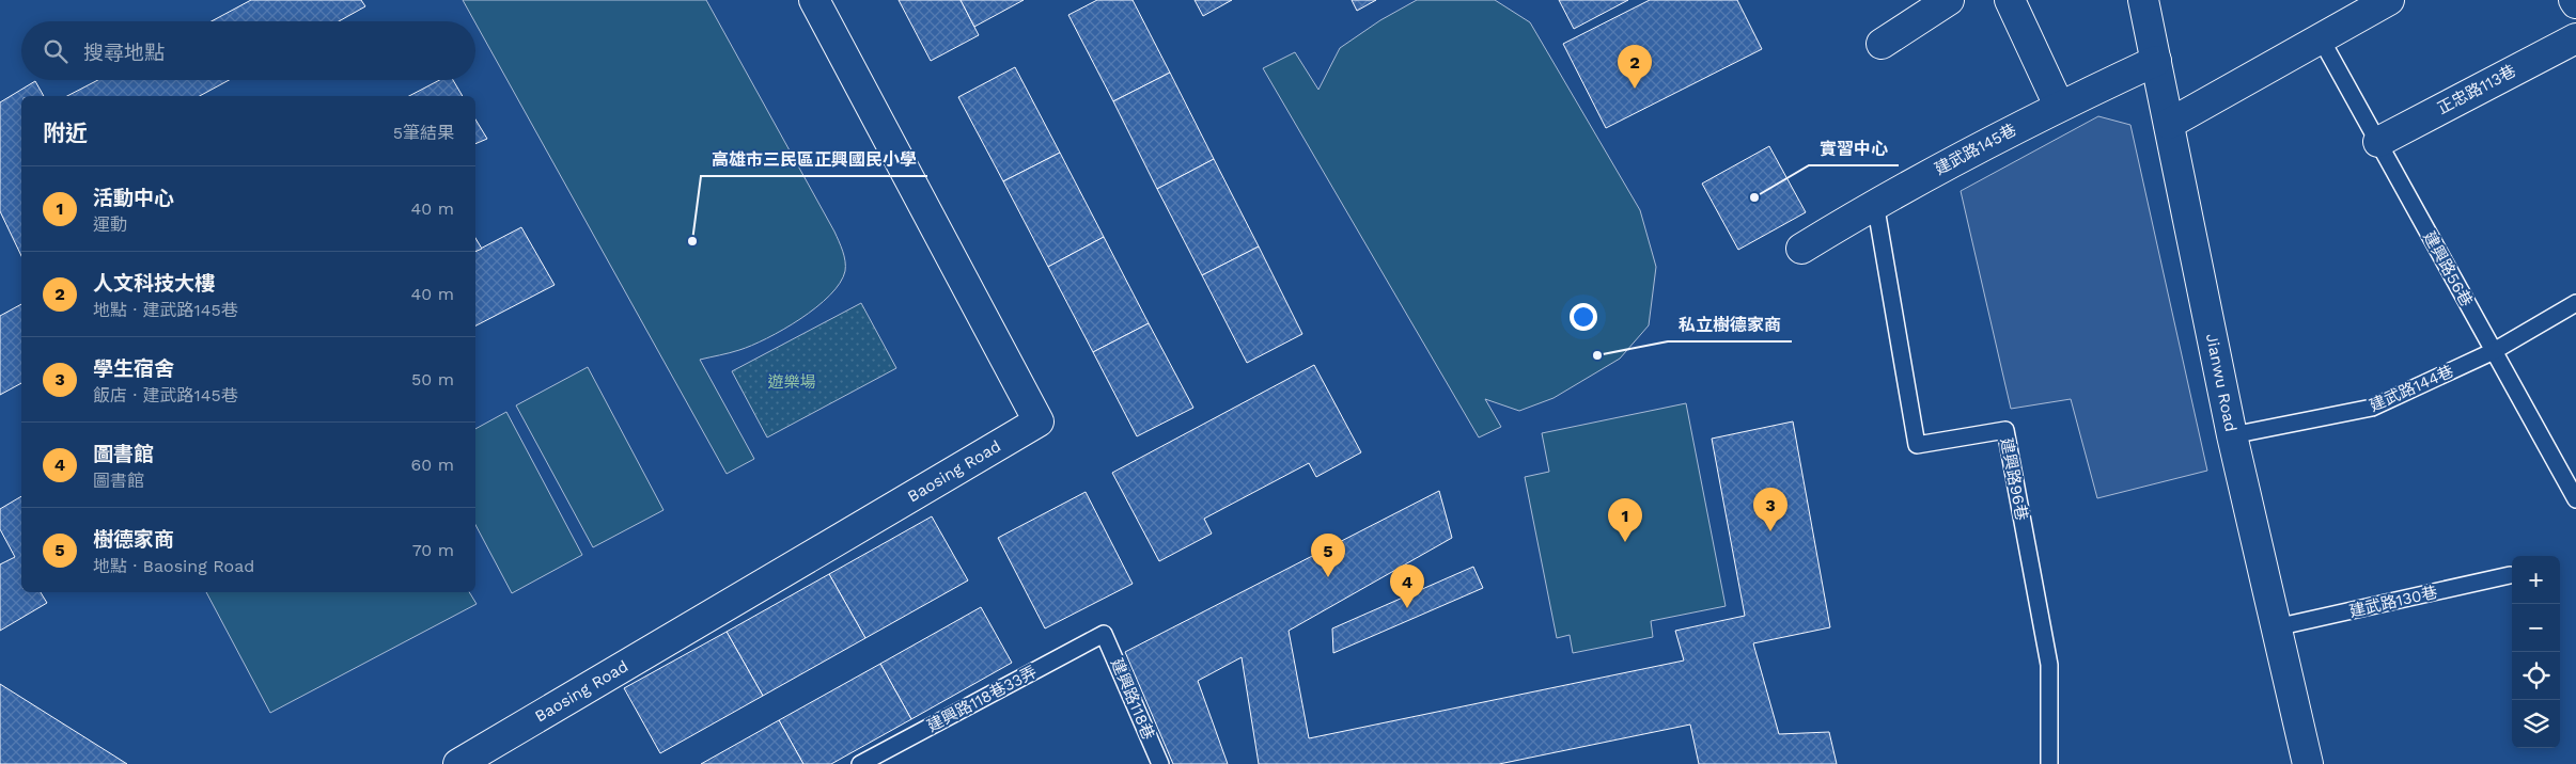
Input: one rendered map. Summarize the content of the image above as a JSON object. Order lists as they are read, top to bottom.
{
  "streets": {
    "street": [
      "正忠路113巷",
      "建武路145巷",
      "Jianwu Road",
      "Baosing Road"
    ],
    "lane": [
      "建興路56巷",
      "建武路144巷",
      "建興路96巷",
      "建武路130巷",
      "建興路118巷33弄",
      "建興路118巷"
    ]
  },
  "crossings": [
    ["正忠路113巷", "建興路56巷"],
    ["建武路145巷", "Jianwu Road"],
    ["建武路145巷", "建興路96巷"],
    ["建興路56巷", "建武路144巷"],
    ["Jianwu Road", "建武路144巷"],
    ["Jianwu Road", "建武路130巷"],
    ["建興路118巷33弄", "建興路118巷"]
  ],
  "parks": ["遊樂場"],
  "places": ["實習中心", "高雄市三民區正興國民小學", "私立樹德家商"],
  "page": {
    "search": "搜尋地點",
    "pins": [
      "2",
      "3",
      "1",
      "5",
      "4"
    ],
    "heading": ["附近", "5筆結果"],
    "list": [
      {
        "mark": "1",
        "name": "活動中心",
        "note": "運動",
        "value": "40 m"
      },
      {
        "mark": "2",
        "name": "人文科技大樓",
        "note": "地點 · 建武路145巷",
        "value": "40 m"
      },
      {
        "mark": "3",
        "name": "學生宿舍",
        "note": "飯店 · 建武路145巷",
        "value": "50 m"
      },
      {
        "mark": "4",
        "name": "圖書館",
        "note": "圖書館",
        "value": "60 m"
      },
      {
        "mark": "5",
        "name": "樹德家商",
        "note": "地點 · Baosing Road",
        "value": "70 m"
      }
    ],
    "map_buttons": ["+", "−"]
  }
}
